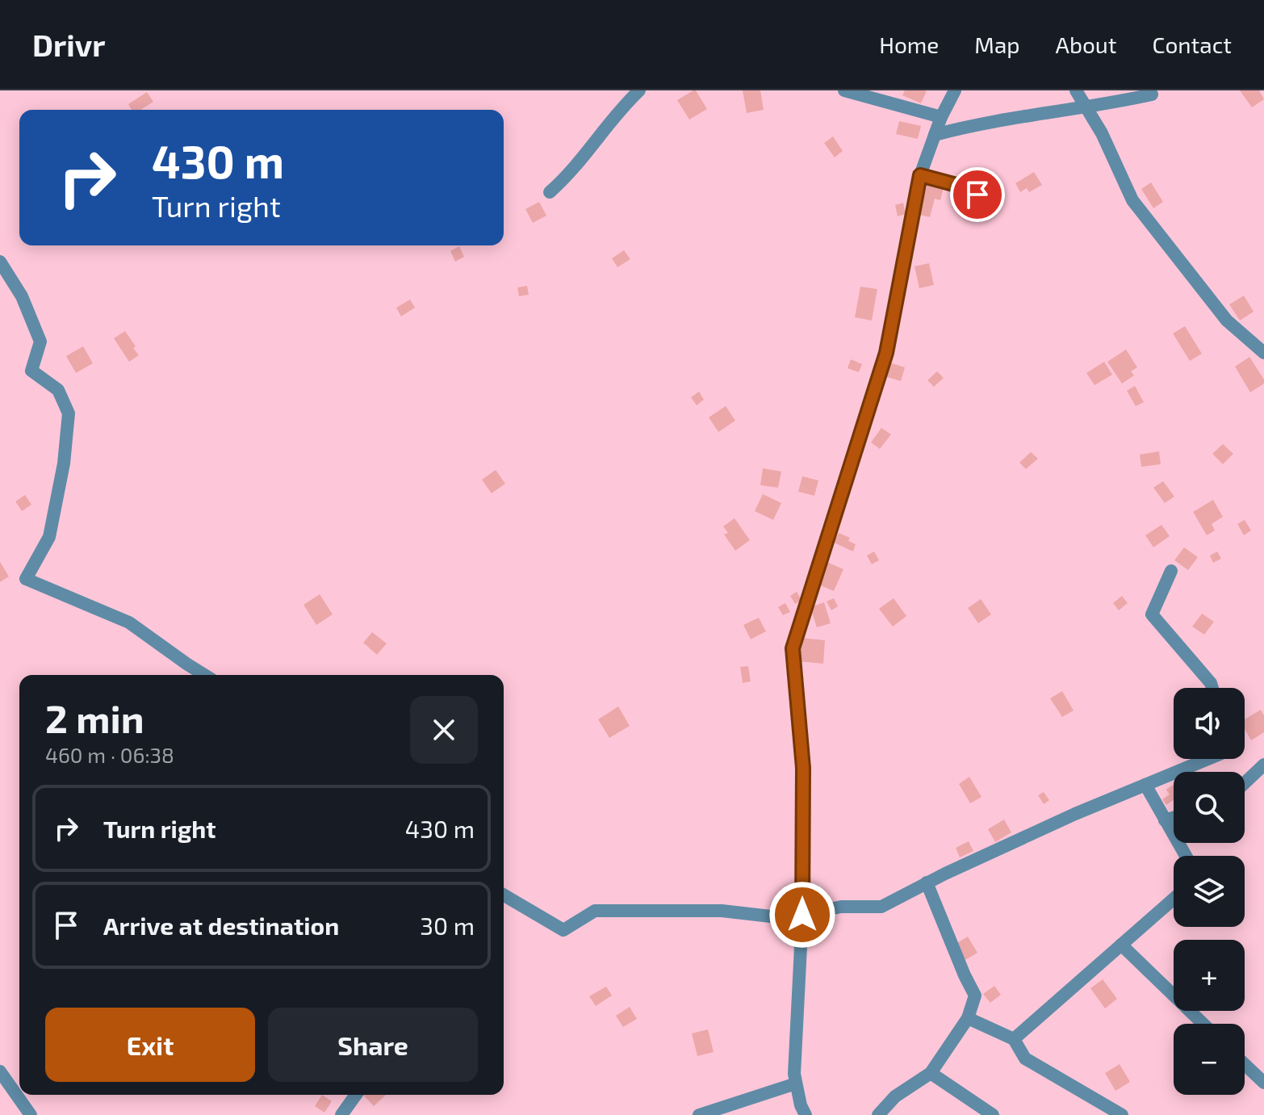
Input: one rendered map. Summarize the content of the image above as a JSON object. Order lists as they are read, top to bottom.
{
  "page": {
    "header": "Drivr",
    "nav": [
      "Home",
      "Map",
      "About",
      "Contact"
    ],
    "turn": ["430 m", "Turn right"],
    "heading": ["2 min", "460 m · 06:38"],
    "map_buttons": ["+", "−"],
    "list": [
      {
        "name": "Turn right",
        "value": "430 m"
      },
      {
        "name": "Arrive at destination",
        "value": "30 m"
      }
    ],
    "buttons": ["Exit", "Share"]
  }
}
